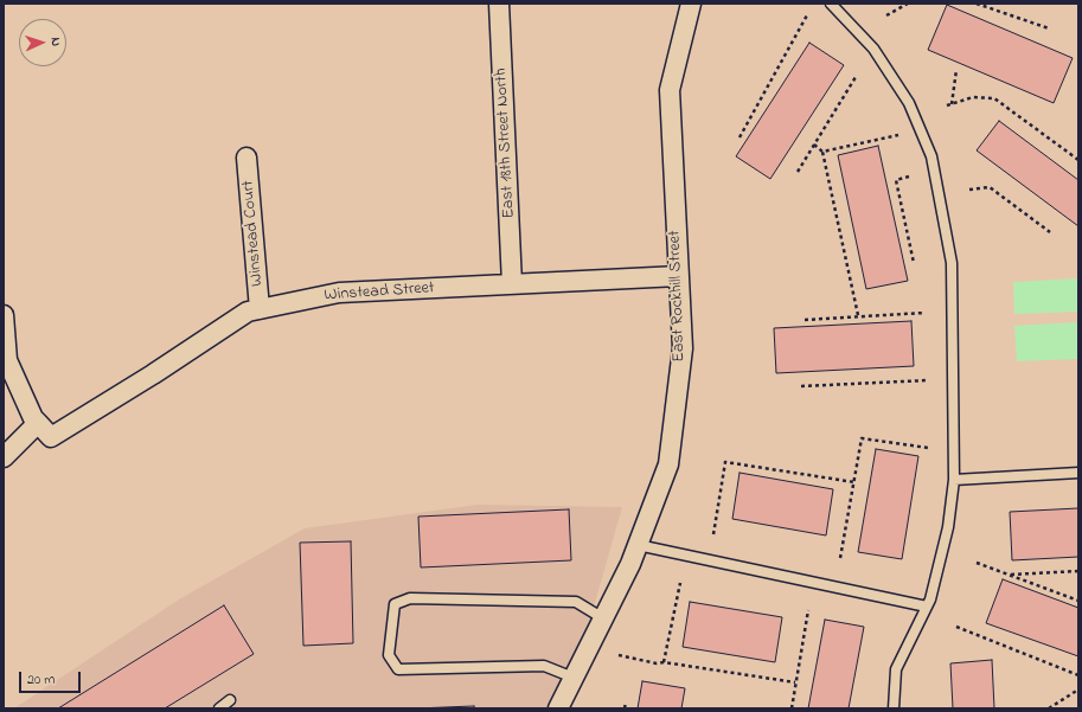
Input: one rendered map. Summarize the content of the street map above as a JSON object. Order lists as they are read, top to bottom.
{
  "streets": {
    "street": [
      "East 18th Street North",
      "Winstead Court",
      "Winstead Street",
      "East Rockhill Street"
    ]
  },
  "crossings": [
    ["East 18th Street North", "Winstead Street"],
    ["Winstead Court", "Winstead Street"],
    ["Winstead Street", "East Rockhill Street"]
  ],
  "scale_bar": "20 m",
  "north": "right"
}
